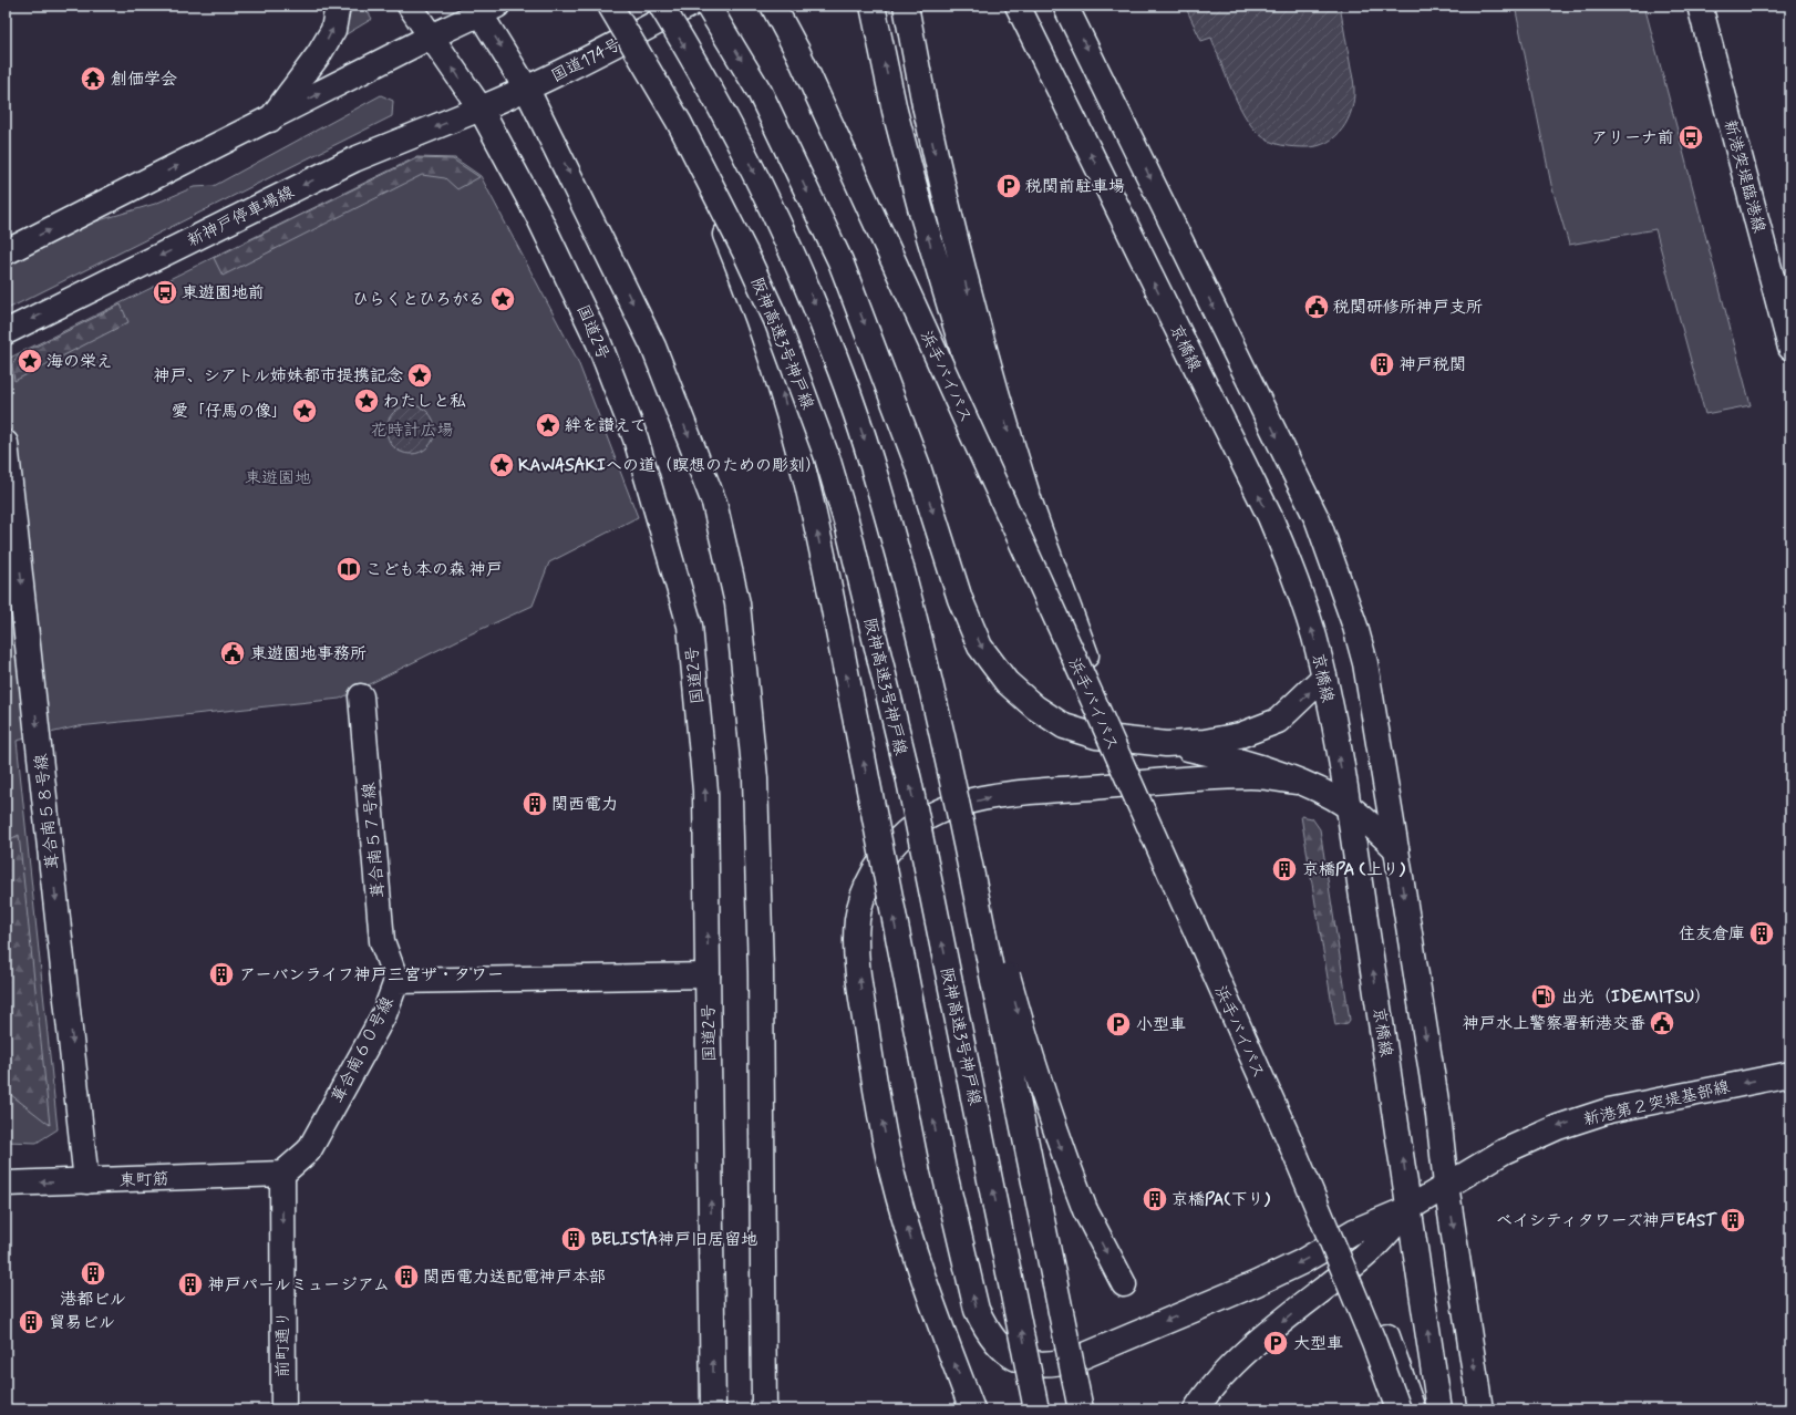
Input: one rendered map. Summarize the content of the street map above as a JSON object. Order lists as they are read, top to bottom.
{
  "streets": {
    "main road": [
      "国道174号",
      "新港突堤臨港線",
      "新神戸停車場線",
      "国道2号",
      "阪神高速3号神戸線",
      "京橋線",
      "浜手バイパス",
      "葺合南５８号線",
      "葺合南５７号線",
      "葺合南６０号線",
      "新港第２突堤基部線",
      "東町筋",
      "前町通り"
    ]
  },
  "crossings": [
    ["国道174号", "新神戸停車場線"],
    ["国道174号", "国道2号"],
    ["新神戸停車場線", "国道2号"],
    ["国道2号", "葺合南６０号線"],
    ["京橋線", "新港第２突堤基部線"],
    ["葺合南５８号線", "東町筋"],
    ["葺合南５７号線", "葺合南６０号線"],
    ["葺合南６０号線", "東町筋"],
    ["葺合南６０号線", "前町通り"],
    ["東町筋", "前町通り"]
  ],
  "one_way": ["葺合南５８号線", "新港第２突堤基部線", "前町通り"],
  "parks": ["花時計広場", "東遊園地"],
  "places": {
    "temple": ["創価学会"],
    "bus stop": ["アリーナ前", "東遊園地前"],
    "parking": ["税関前駐車場", "小型車", "大型車"],
    "place": [
      "ひらくとひろがる",
      "海の栄え",
      "神戸、シアトル姉妹都市提携記念",
      "わたしと私",
      "愛「仔馬の像」",
      "絆を讃えて",
      "KAWASAKIへの道（瞑想のための彫刻）"
    ],
    "public building": ["税関研修所神戸支所", "東遊園地事務所", "神戸水上警察署新港交番"],
    "building": [
      "神戸税関",
      "関西電力",
      "京橋PA (上り)",
      "住友倉庫",
      "アーバンライフ神戸三宮ザ・タワー",
      "京橋PA(下り)",
      "ベイシティタワーズ神戸EAST",
      "BELISTA神戸旧居留地",
      "港都ビル",
      "関西電力送配電神戸本部",
      "神戸パールミュージアム",
      "貿易ビル"
    ],
    "library": ["こども本の森 神戸"],
    "fuel station": ["出光（IDEMITSU）"]
  }
}
